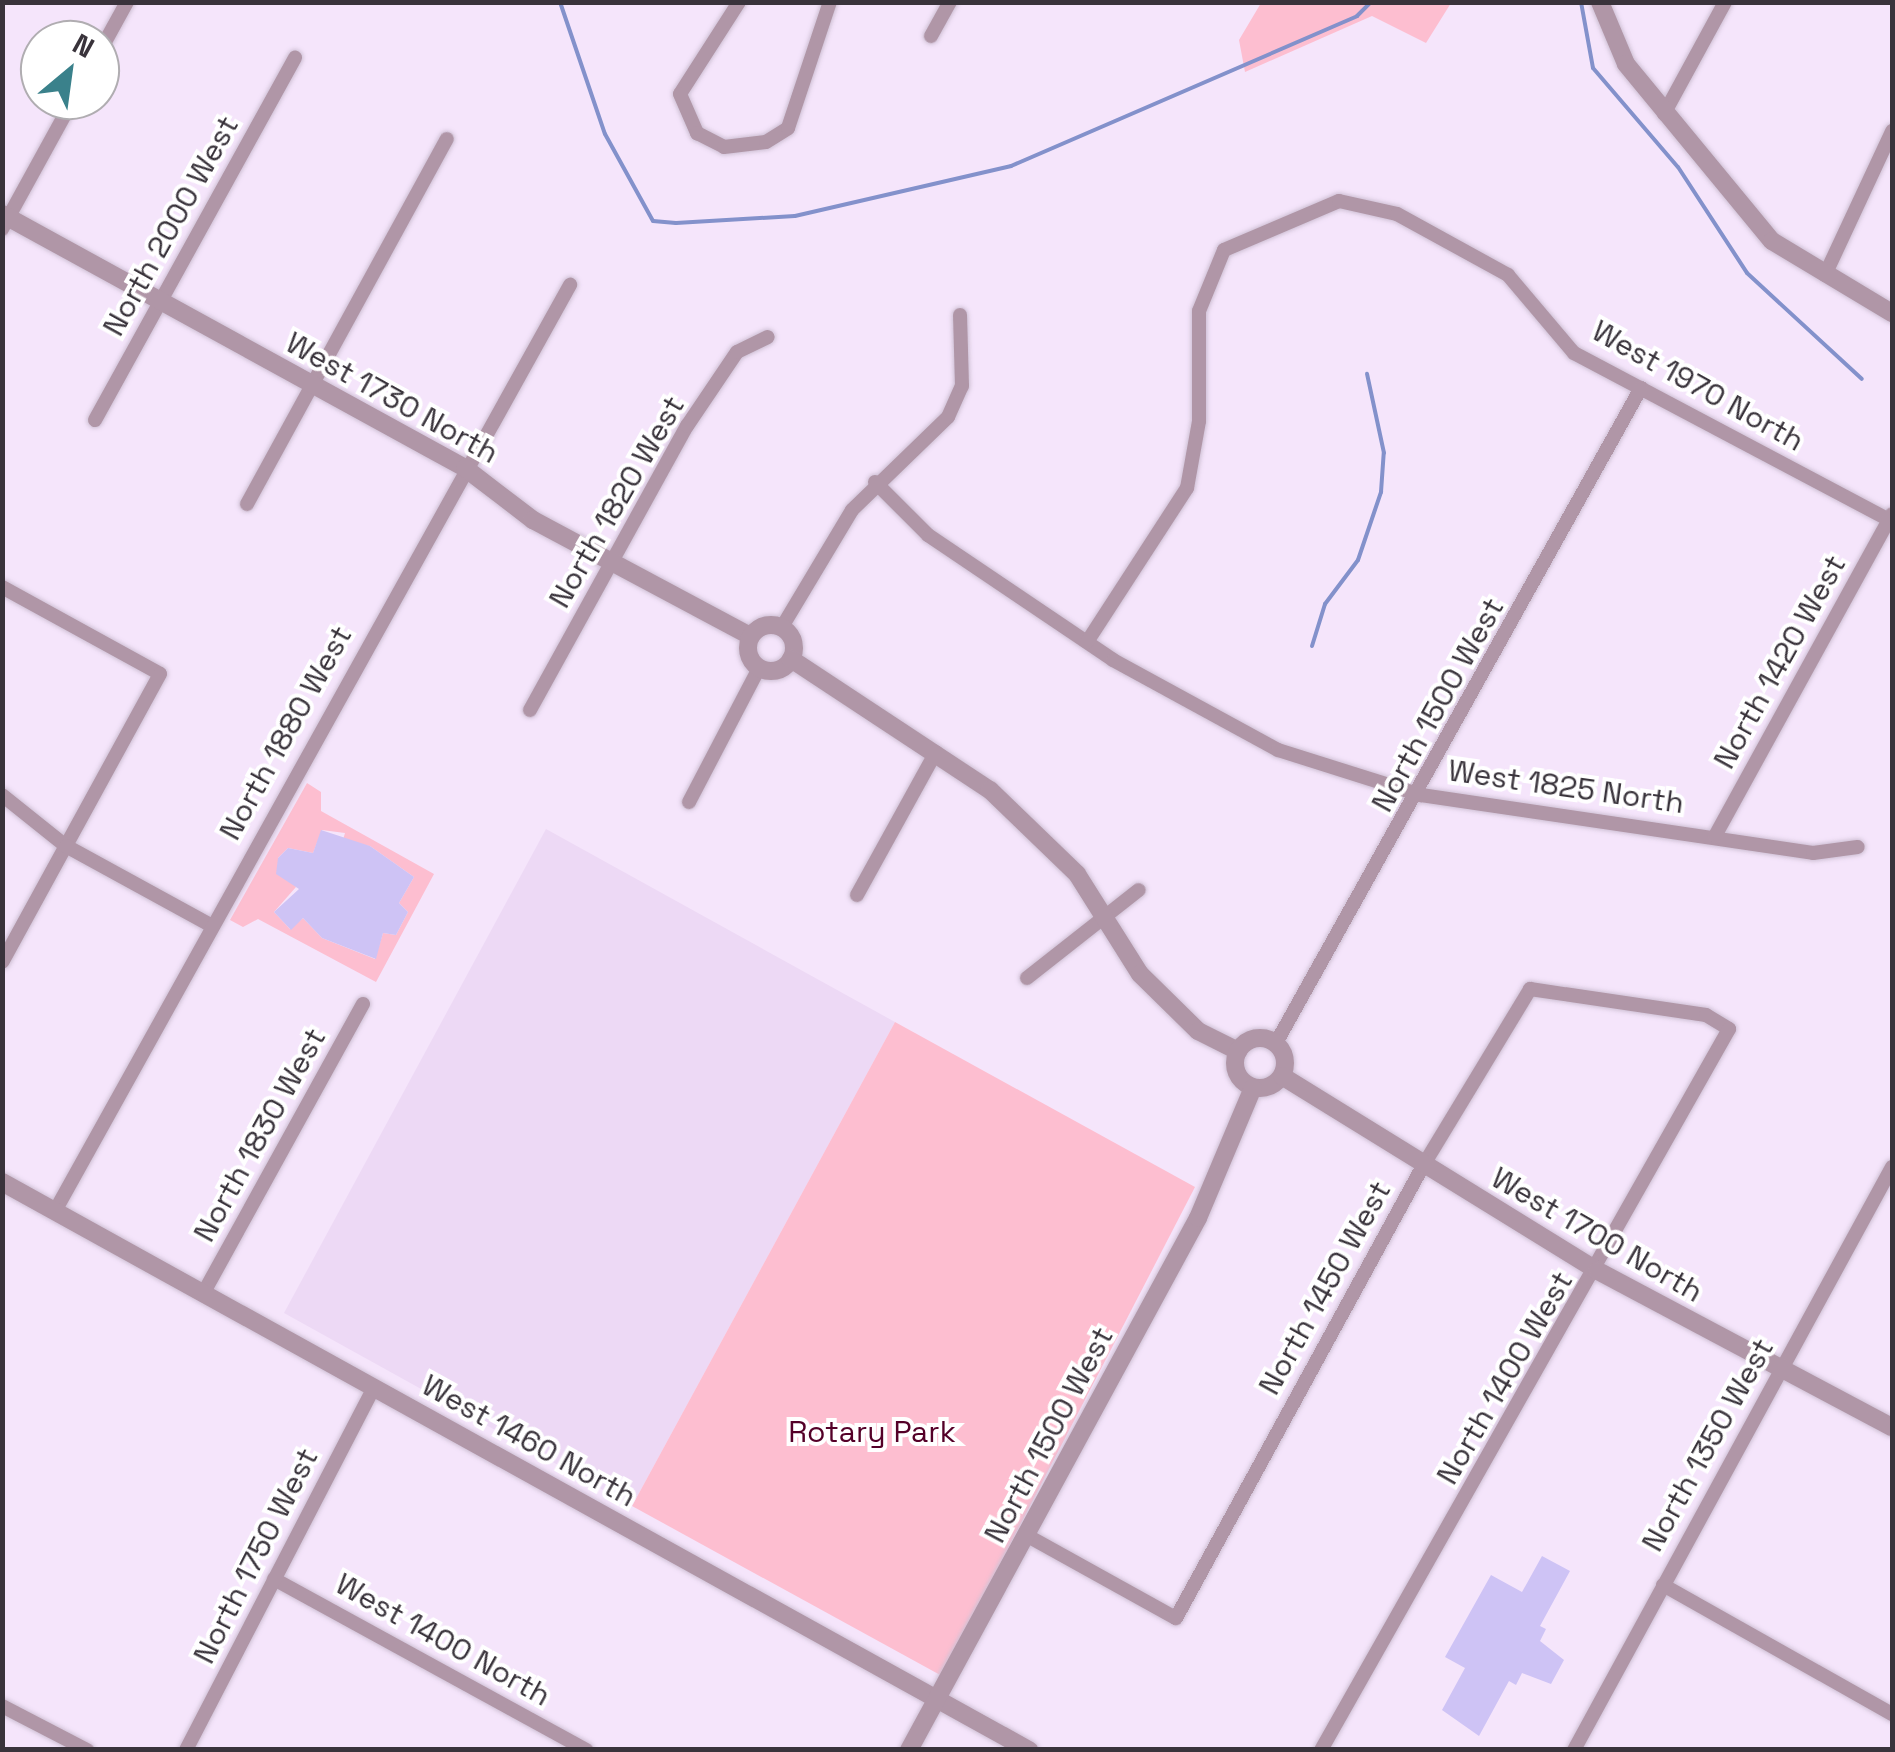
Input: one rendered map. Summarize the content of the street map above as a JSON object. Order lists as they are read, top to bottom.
{
  "streets": {
    "street": [
      "North 2000 West",
      "West 1970 North",
      "West 1730 North",
      "North 1820 West",
      "North 1420 West",
      "North 1500 West",
      "North 1880 West",
      "West 1825 North",
      "North 1830 West",
      "West 1700 North",
      "North 1450 West",
      "North 1400 West",
      "West 1460 North",
      "North 1350 West",
      "North 1750 West",
      "West 1400 North"
    ]
  },
  "crossings": [
    ["North 2000 West", "West 1730 North"],
    ["West 1970 North", "North 1420 West"],
    ["West 1970 North", "North 1500 West"],
    ["West 1970 North", "West 1825 North"],
    ["West 1730 North", "North 1820 West"],
    ["West 1730 North", "North 1880 West"],
    ["North 1420 West", "West 1825 North"],
    ["North 1500 West", "West 1825 North"],
    ["North 1500 West", "West 1700 North"],
    ["North 1500 West", "North 1450 West"],
    ["North 1500 West", "West 1460 North"],
    ["North 1880 West", "West 1460 North"],
    ["North 1830 West", "West 1460 North"],
    ["West 1700 North", "North 1450 West"],
    ["West 1700 North", "North 1400 West"],
    ["West 1700 North", "North 1350 West"],
    ["North 1450 West", "North 1400 West"],
    ["West 1460 North", "North 1750 West"],
    ["North 1750 West", "West 1400 North"]
  ],
  "parks": ["Rotary Park"],
  "north": "top right"
}
